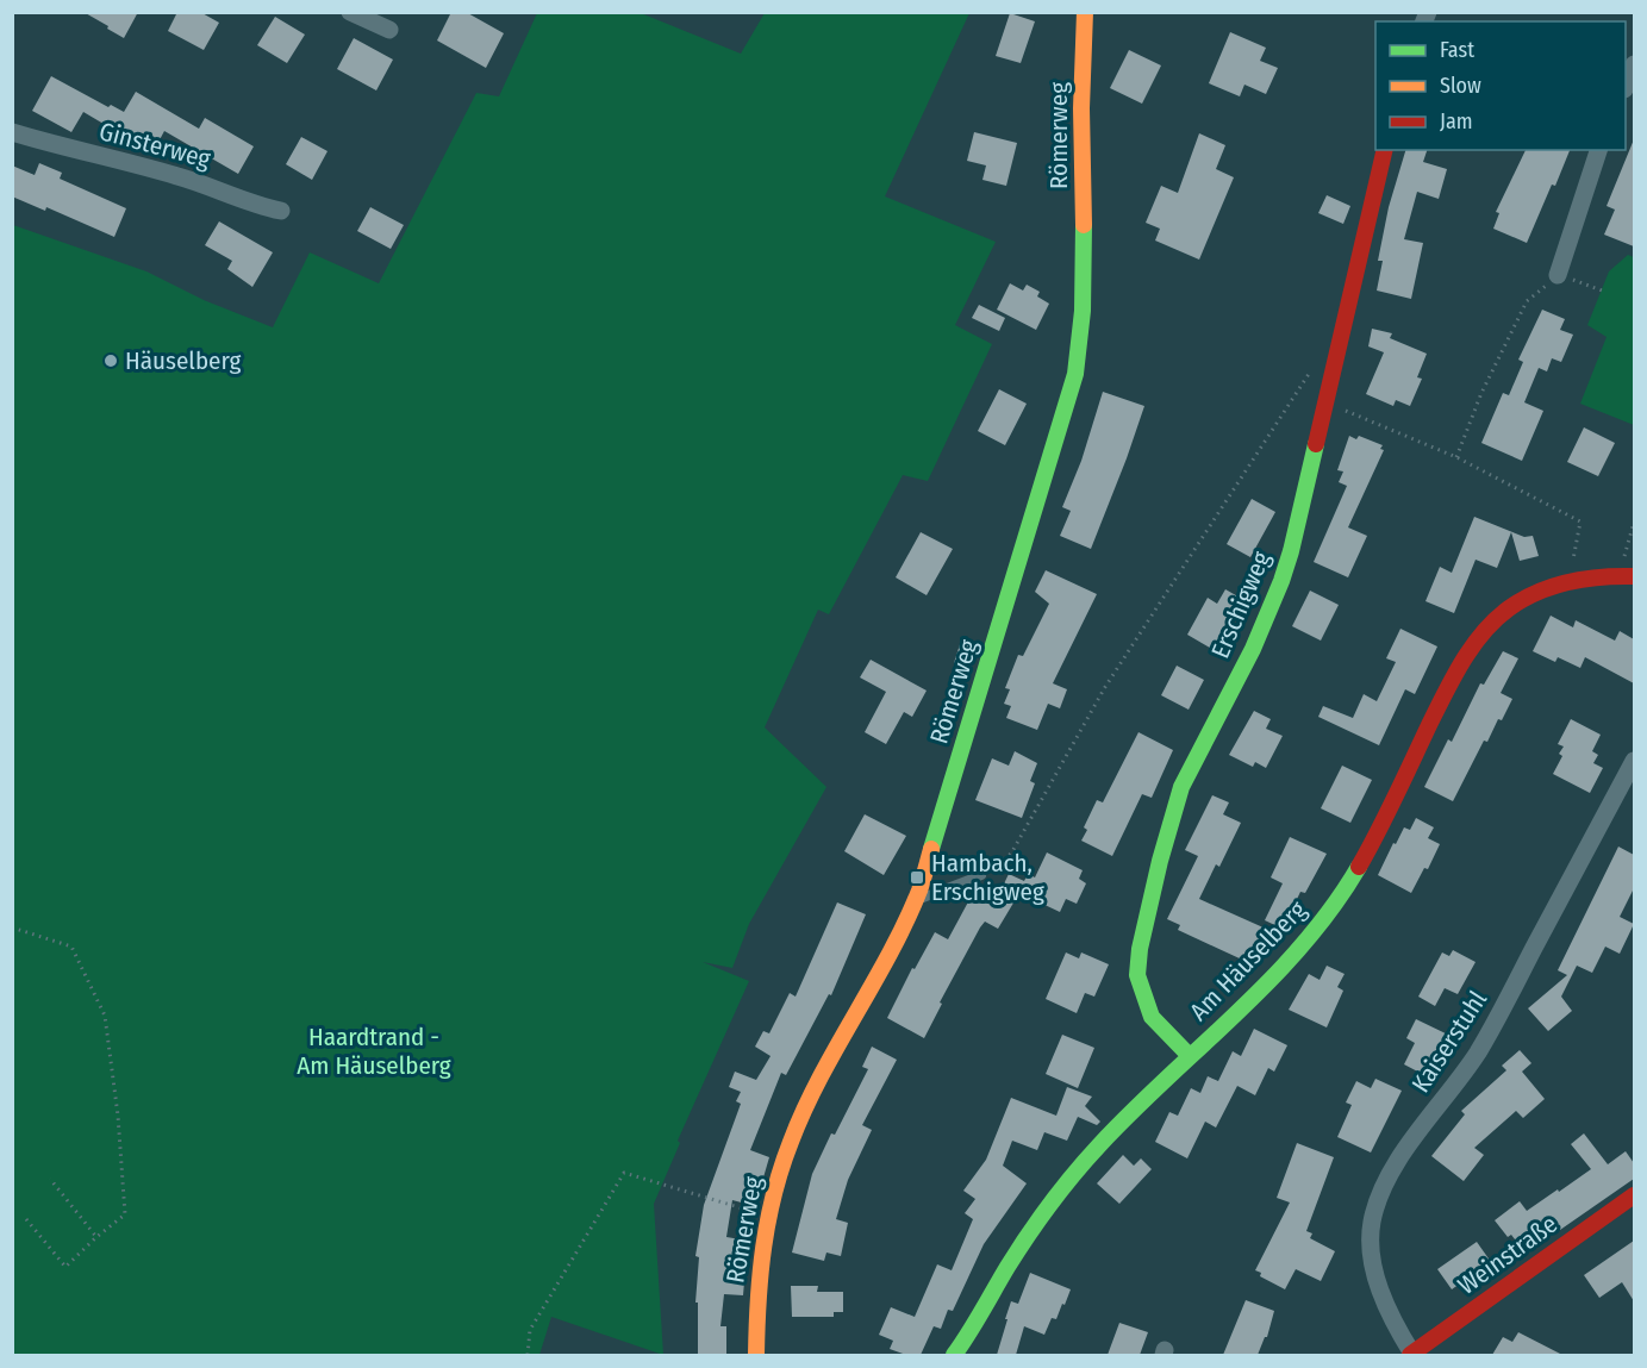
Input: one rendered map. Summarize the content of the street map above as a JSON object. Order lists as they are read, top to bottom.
{
  "streets": {
    "street": [
      "Römerweg",
      "Ginsterweg",
      "Erschigweg",
      "Am Häuselberg",
      "Kaiserstuhl",
      "Weinstraße"
    ]
  },
  "crossings": [
    ["Erschigweg", "Am Häuselberg"],
    ["Kaiserstuhl", "Weinstraße"]
  ],
  "parks": ["Haardtrand - Am Häuselberg"],
  "places": {
    "other": ["Häuselberg"],
    "transit": ["Hambach, Erschigweg"]
  },
  "legend": ["Fast", "Slow", "Jam"]
}
